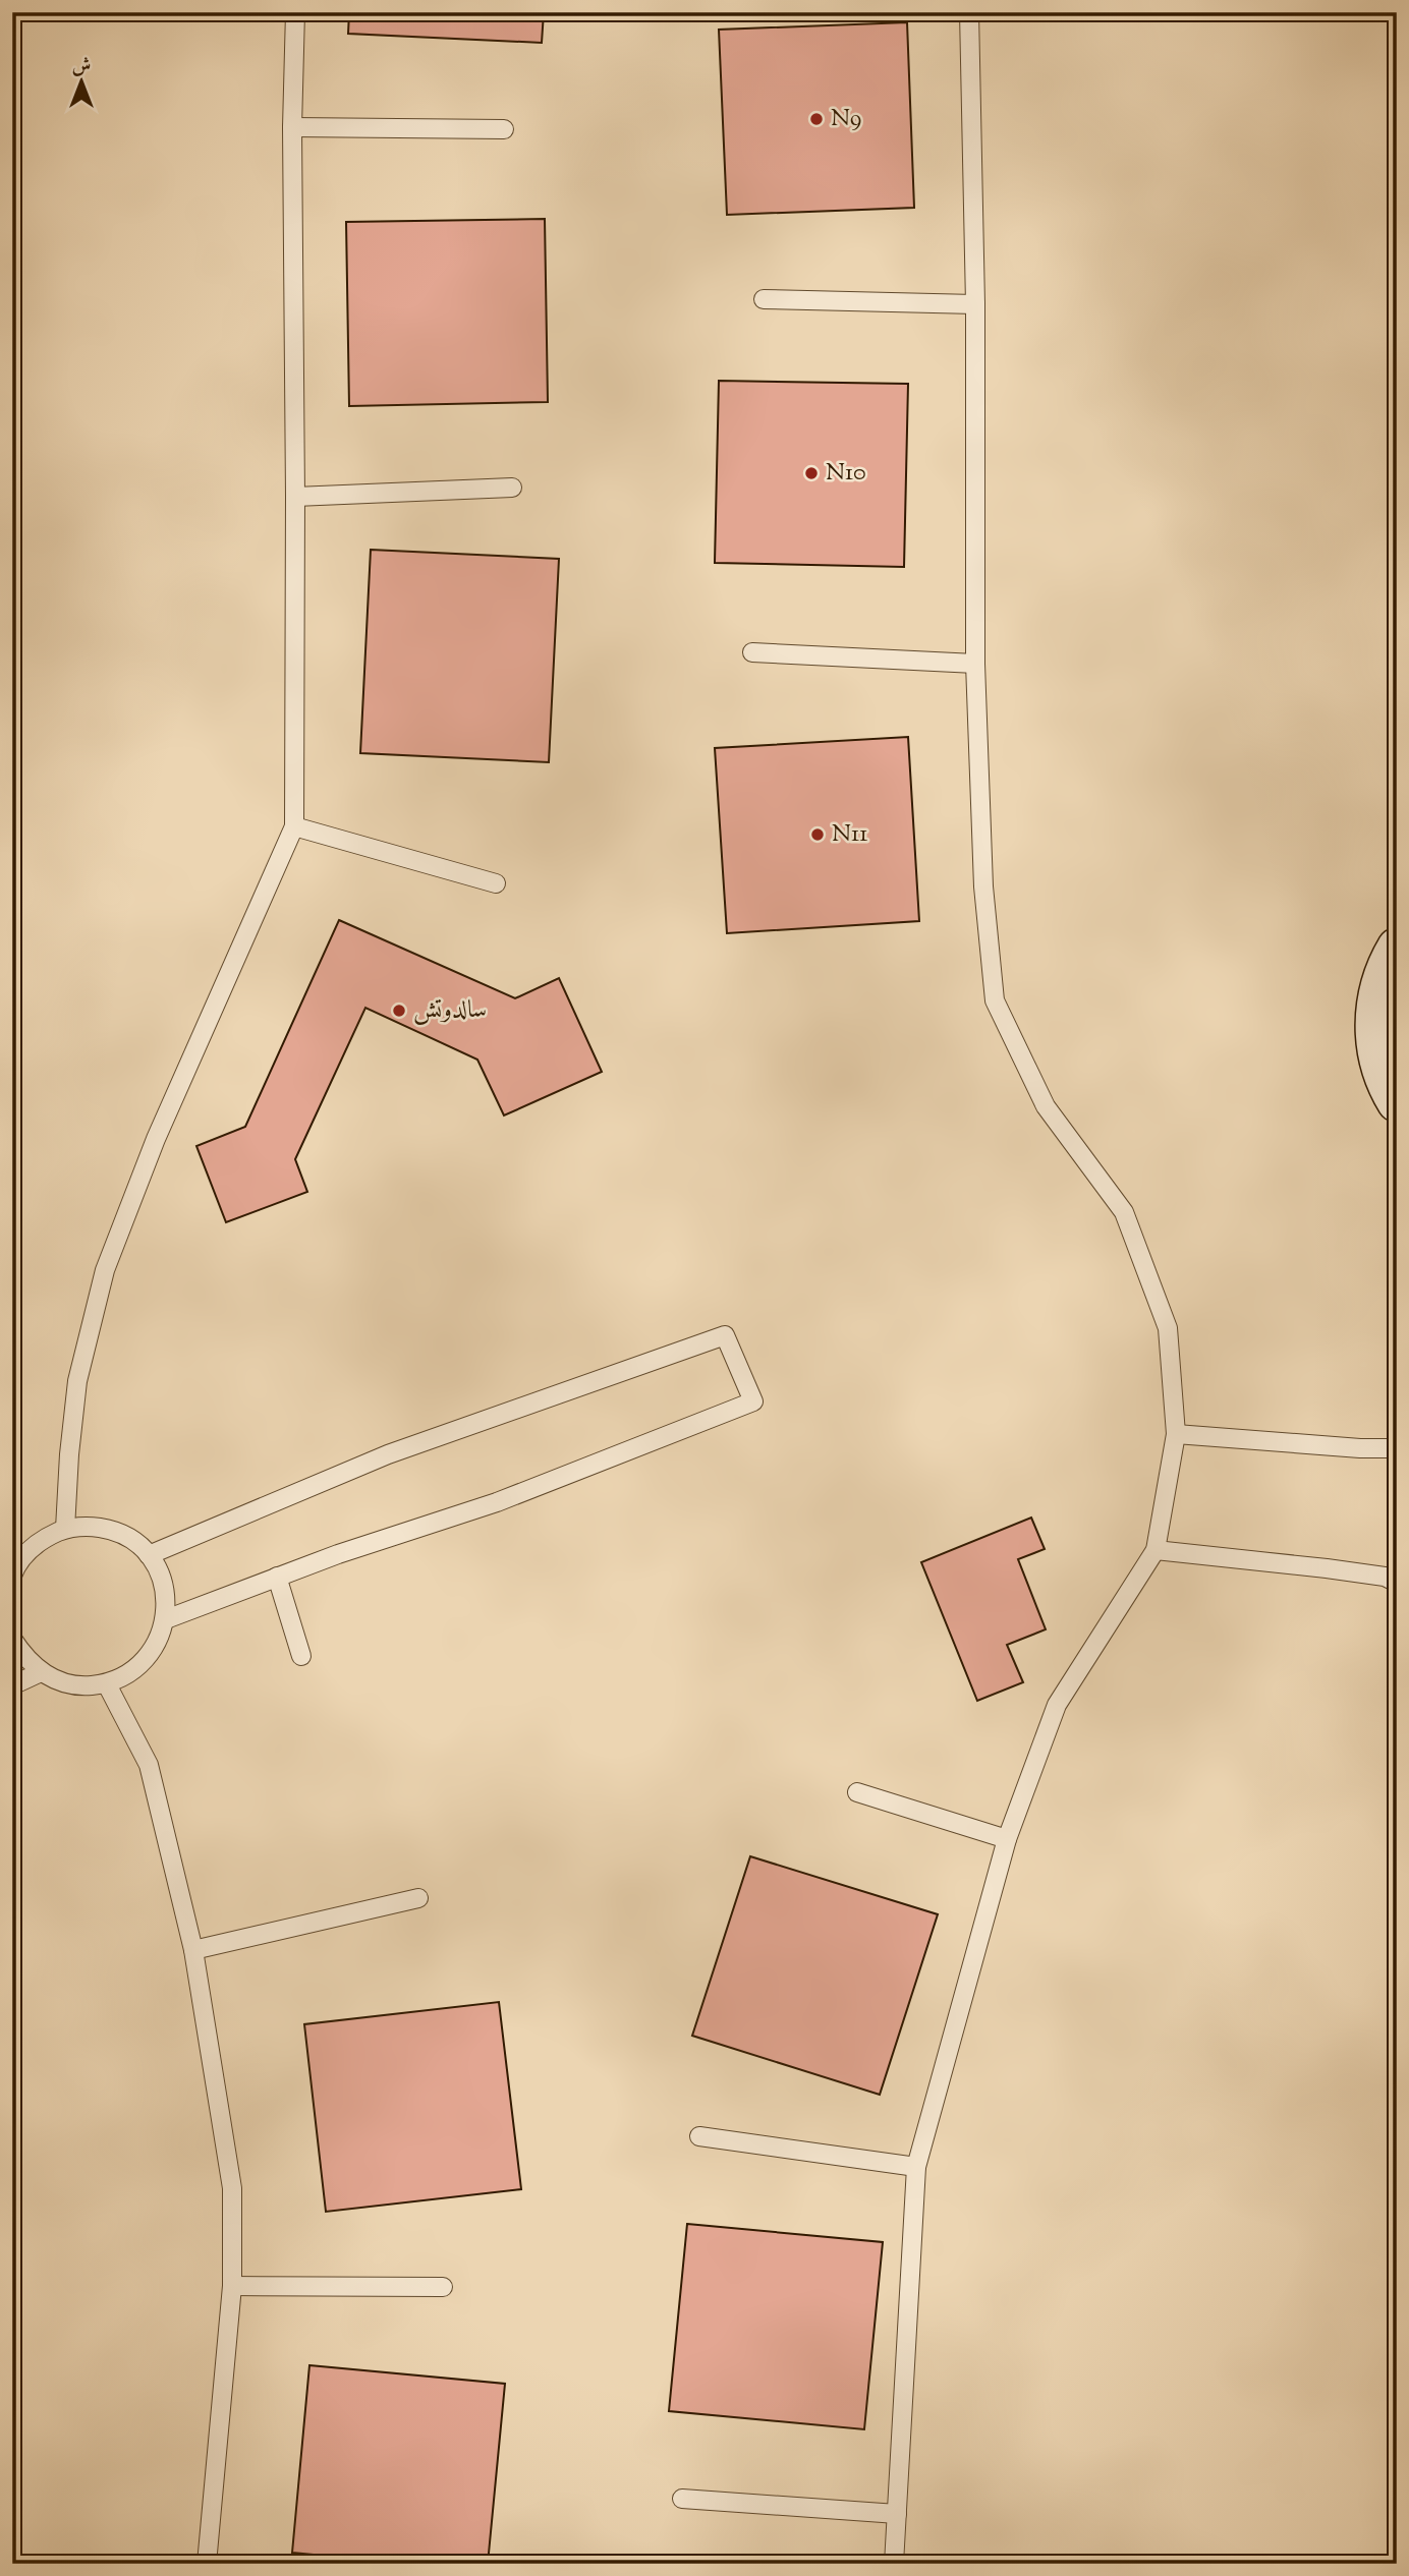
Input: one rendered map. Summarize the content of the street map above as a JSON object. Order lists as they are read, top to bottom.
{
  "places": [
    "N9",
    "N10",
    "N11",
    "سالدوتش"
  ],
  "north": "top"
}
